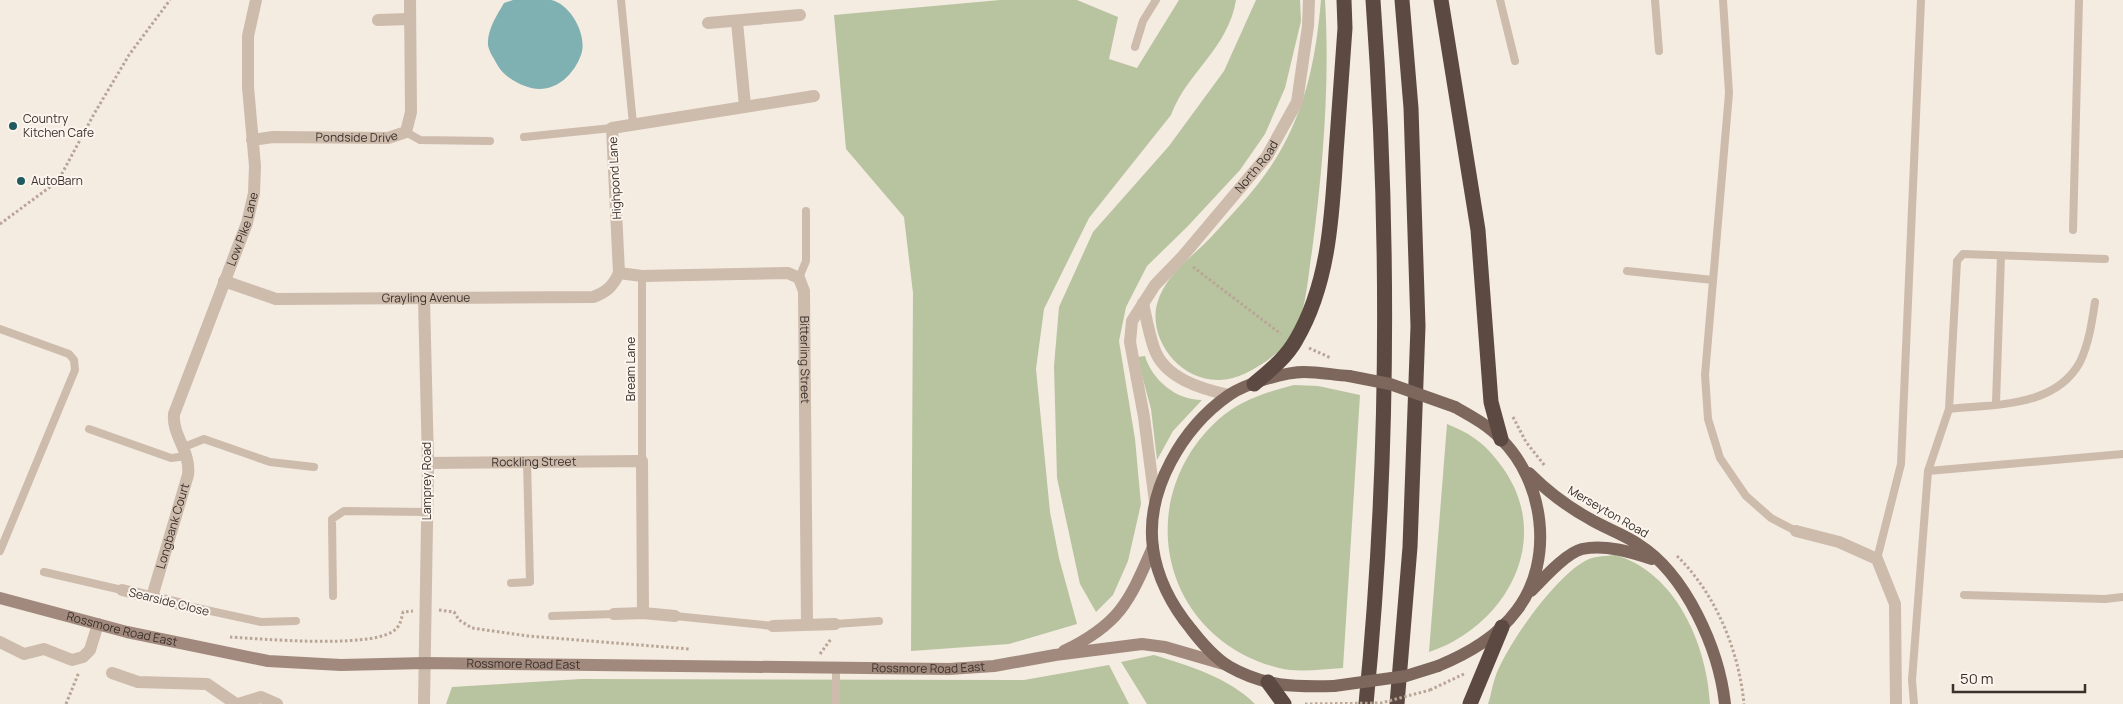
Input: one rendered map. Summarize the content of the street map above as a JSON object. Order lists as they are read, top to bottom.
{
  "streets": {
    "main road": ["Merseyton Road", "Rossmore Road East"],
    "street": [
      "Pondside Drive",
      "North Road",
      "Highpond Lane",
      "Low Pike Lane",
      "Grayling Avenue",
      "Bitterling Street",
      "Rockling Street",
      "Lamprey Road",
      "Longbank Court",
      "Searside Close"
    ],
    "lane": ["Bream Lane"]
  },
  "crossings": [
    ["Pondside Drive", "Low Pike Lane"],
    ["Highpond Lane", "Grayling Avenue"],
    ["Low Pike Lane", "Grayling Avenue"],
    ["Low Pike Lane", "Longbank Court"],
    ["Grayling Avenue", "Lamprey Road"],
    ["Bream Lane", "Rockling Street"],
    ["Rockling Street", "Lamprey Road"],
    ["Lamprey Road", "Rossmore Road East"],
    ["Longbank Court", "Searside Close"]
  ],
  "places": ["Country Kitchen Cafe", "AutoBarn"],
  "scale_bar": "50 m"
}
